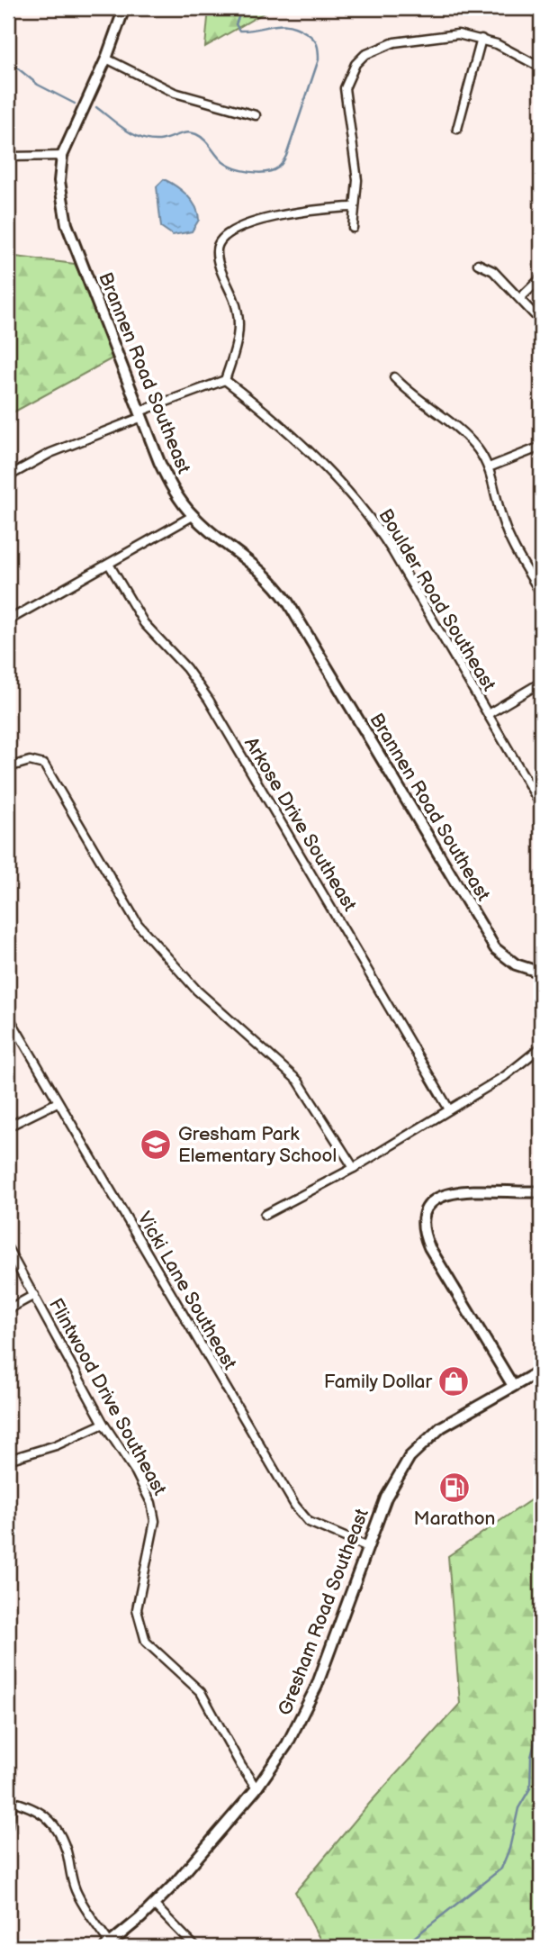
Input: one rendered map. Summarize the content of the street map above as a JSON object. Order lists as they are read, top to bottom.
{
  "streets": {
    "street": [
      "Brannen Road Southeast",
      "Boulder Road Southeast",
      "Arkose Drive Southeast",
      "Vicki Lane Southeast",
      "Flintwood Drive Southeast",
      "Gresham Road Southeast"
    ]
  },
  "crossings": [
    ["Vicki Lane Southeast", "Gresham Road Southeast"],
    ["Flintwood Drive Southeast", "Gresham Road Southeast"]
  ],
  "places": {
    "school or university": ["Gresham Park Elementary School"],
    "shop": ["Family Dollar"],
    "fuel station": ["Marathon"]
  }
}
